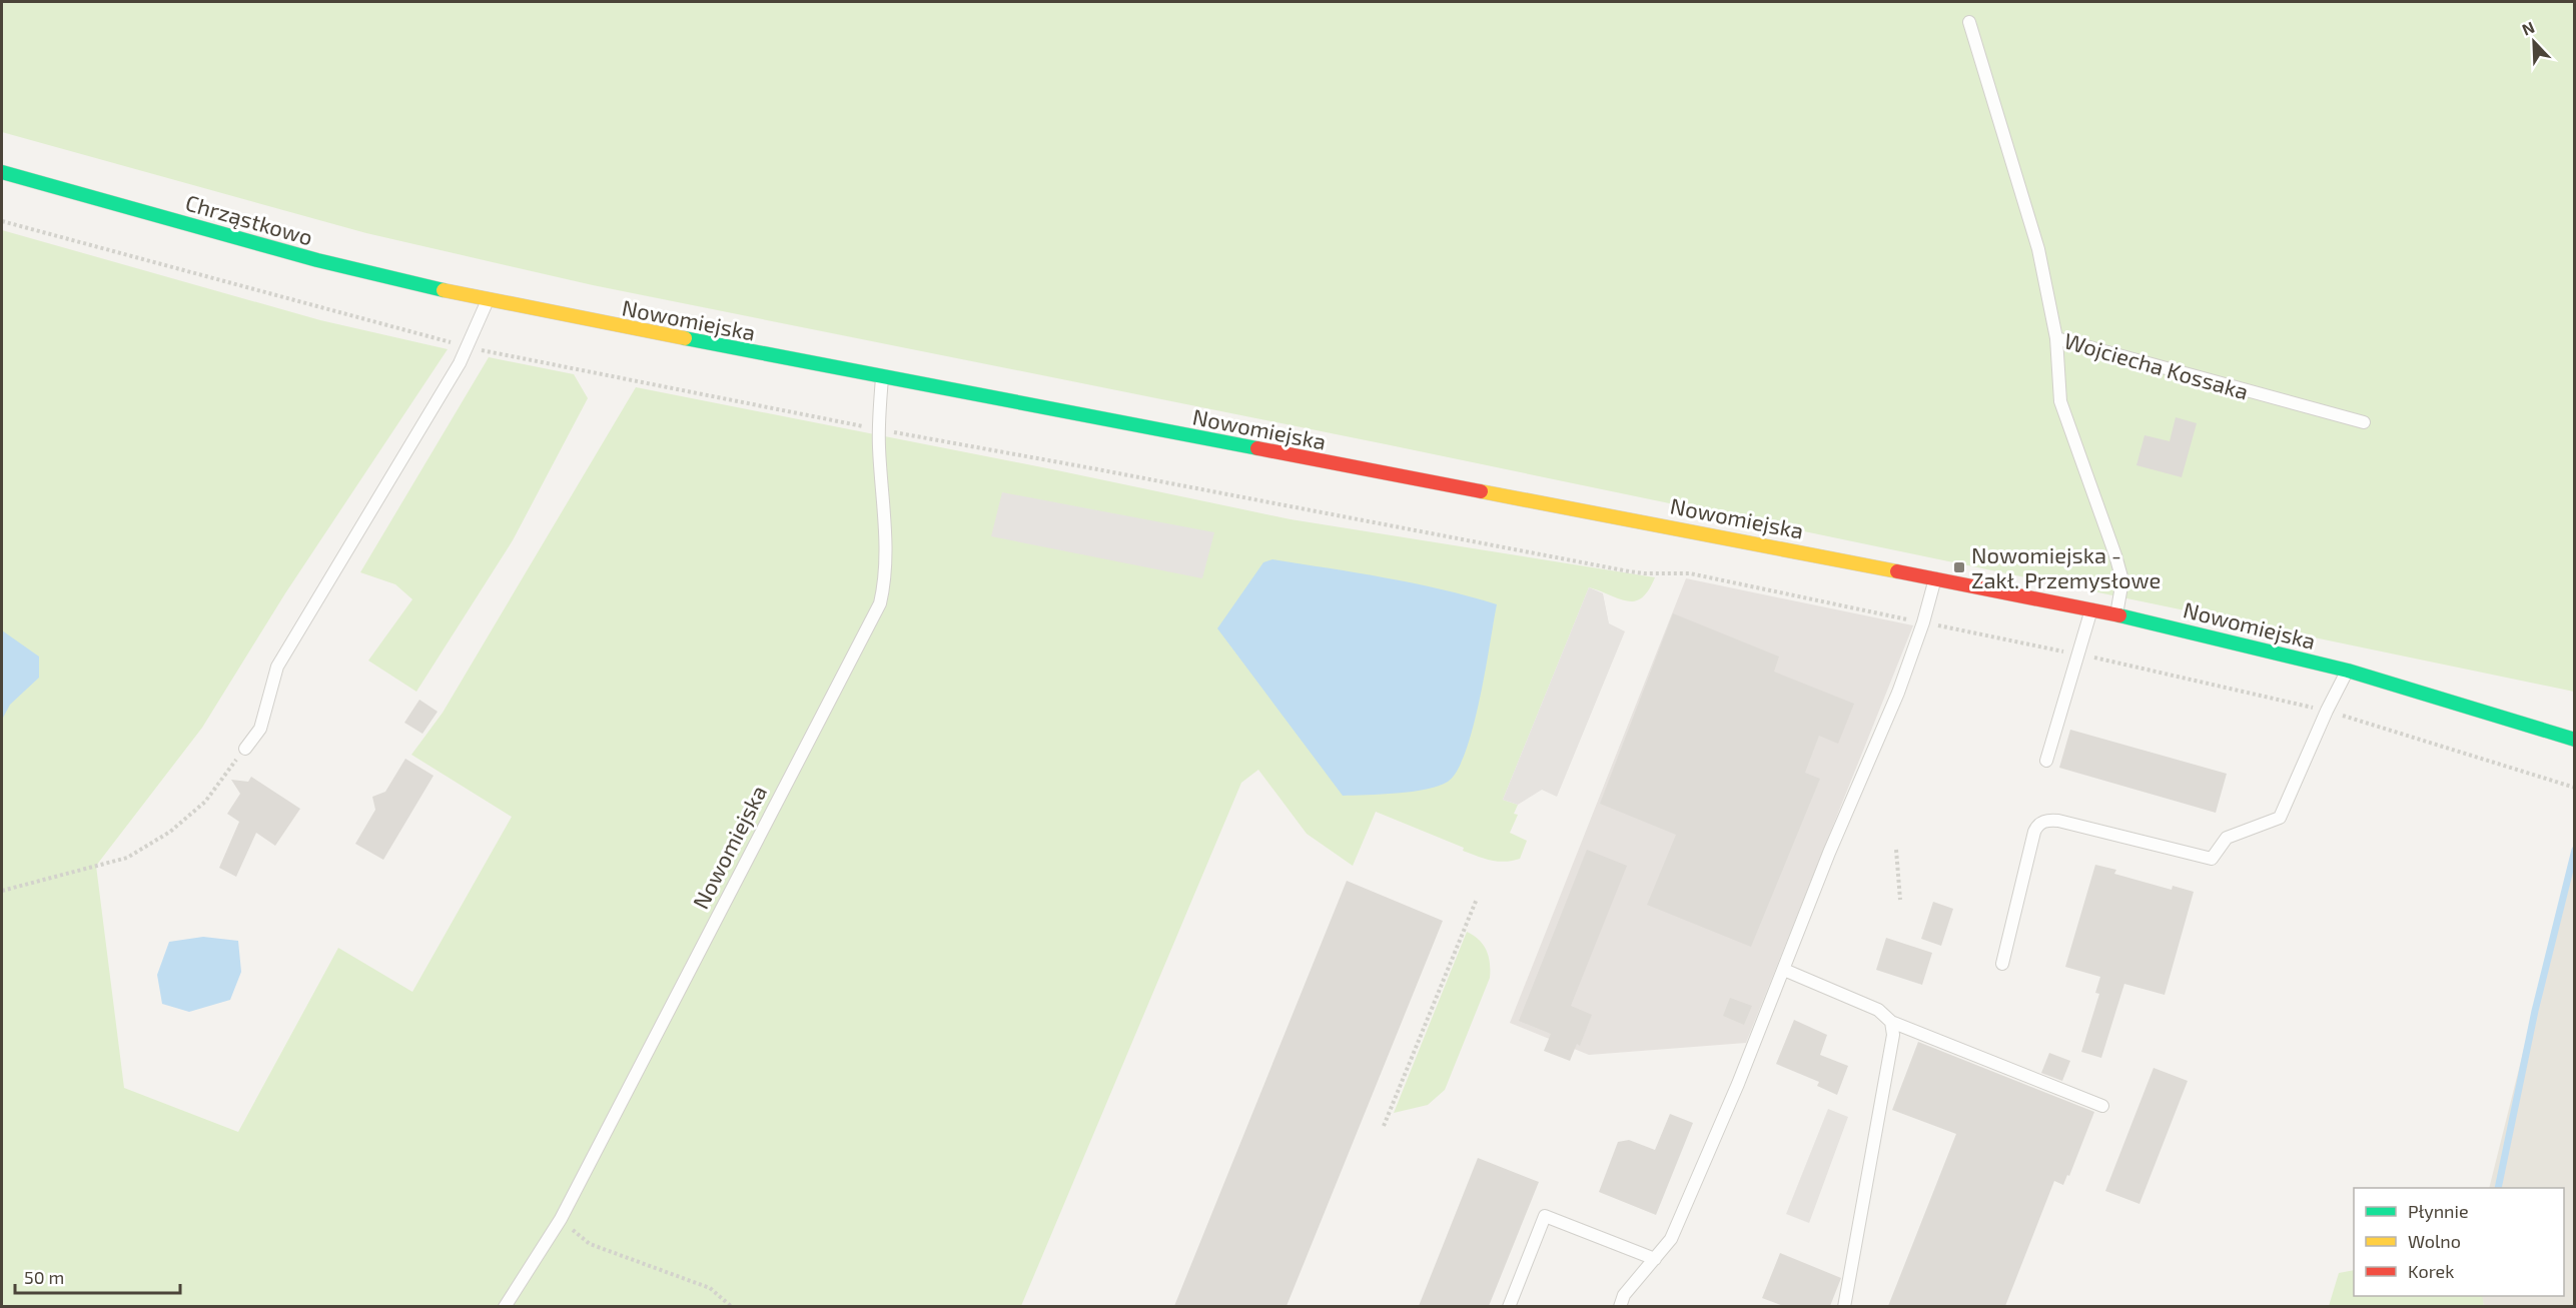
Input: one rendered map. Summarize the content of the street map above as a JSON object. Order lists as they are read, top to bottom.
{
  "streets": {
    "street": ["Chrząstkowo", "Nowomiejska"],
    "lane": ["Wojciecha Kossaka"]
  },
  "crossings": [
    ["Chrząstkowo", "Nowomiejska"]
  ],
  "places": {
    "transit": ["Nowomiejska - Zakł. Przemysłowe"]
  },
  "legend": ["Płynnie", "Wolno", "Korek"],
  "scale_bar": "50 m",
  "north": "top left"
}
